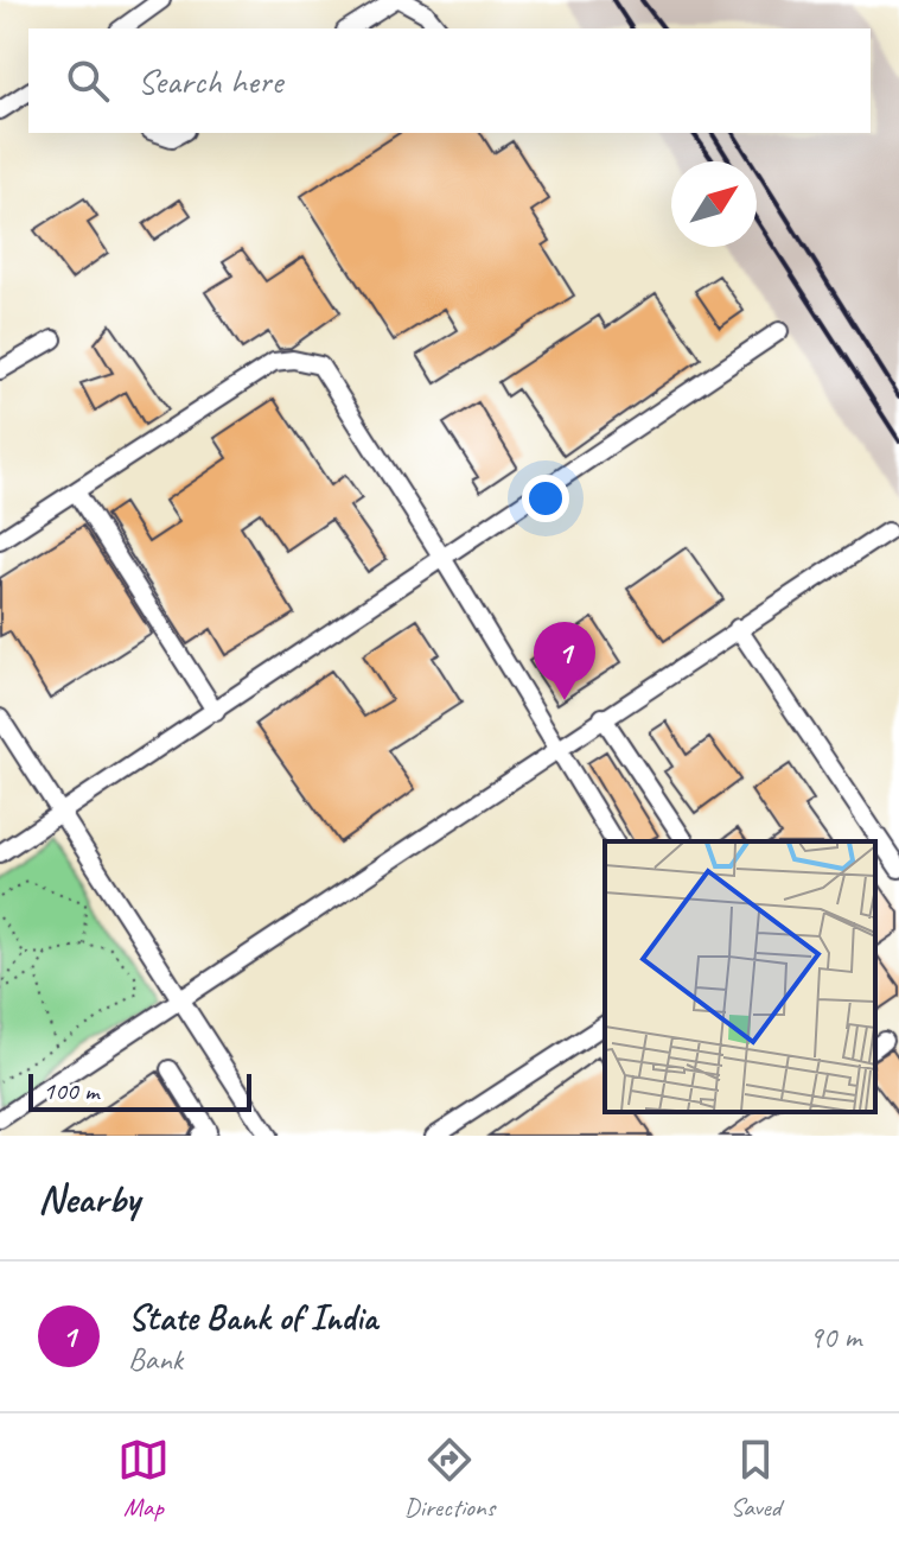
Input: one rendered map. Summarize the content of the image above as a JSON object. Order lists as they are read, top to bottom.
{
  "scale_bar": "100 m",
  "north": "top right",
  "page": {
    "search": "Search here",
    "pins": "1",
    "scale": "100 m",
    "heading": "Nearby",
    "list": [
      {
        "mark": "1",
        "name": "State Bank of India",
        "note": "Bank",
        "value": "90 m"
      }
    ],
    "nav": ["Map", "Directions", "Saved"]
  }
}
